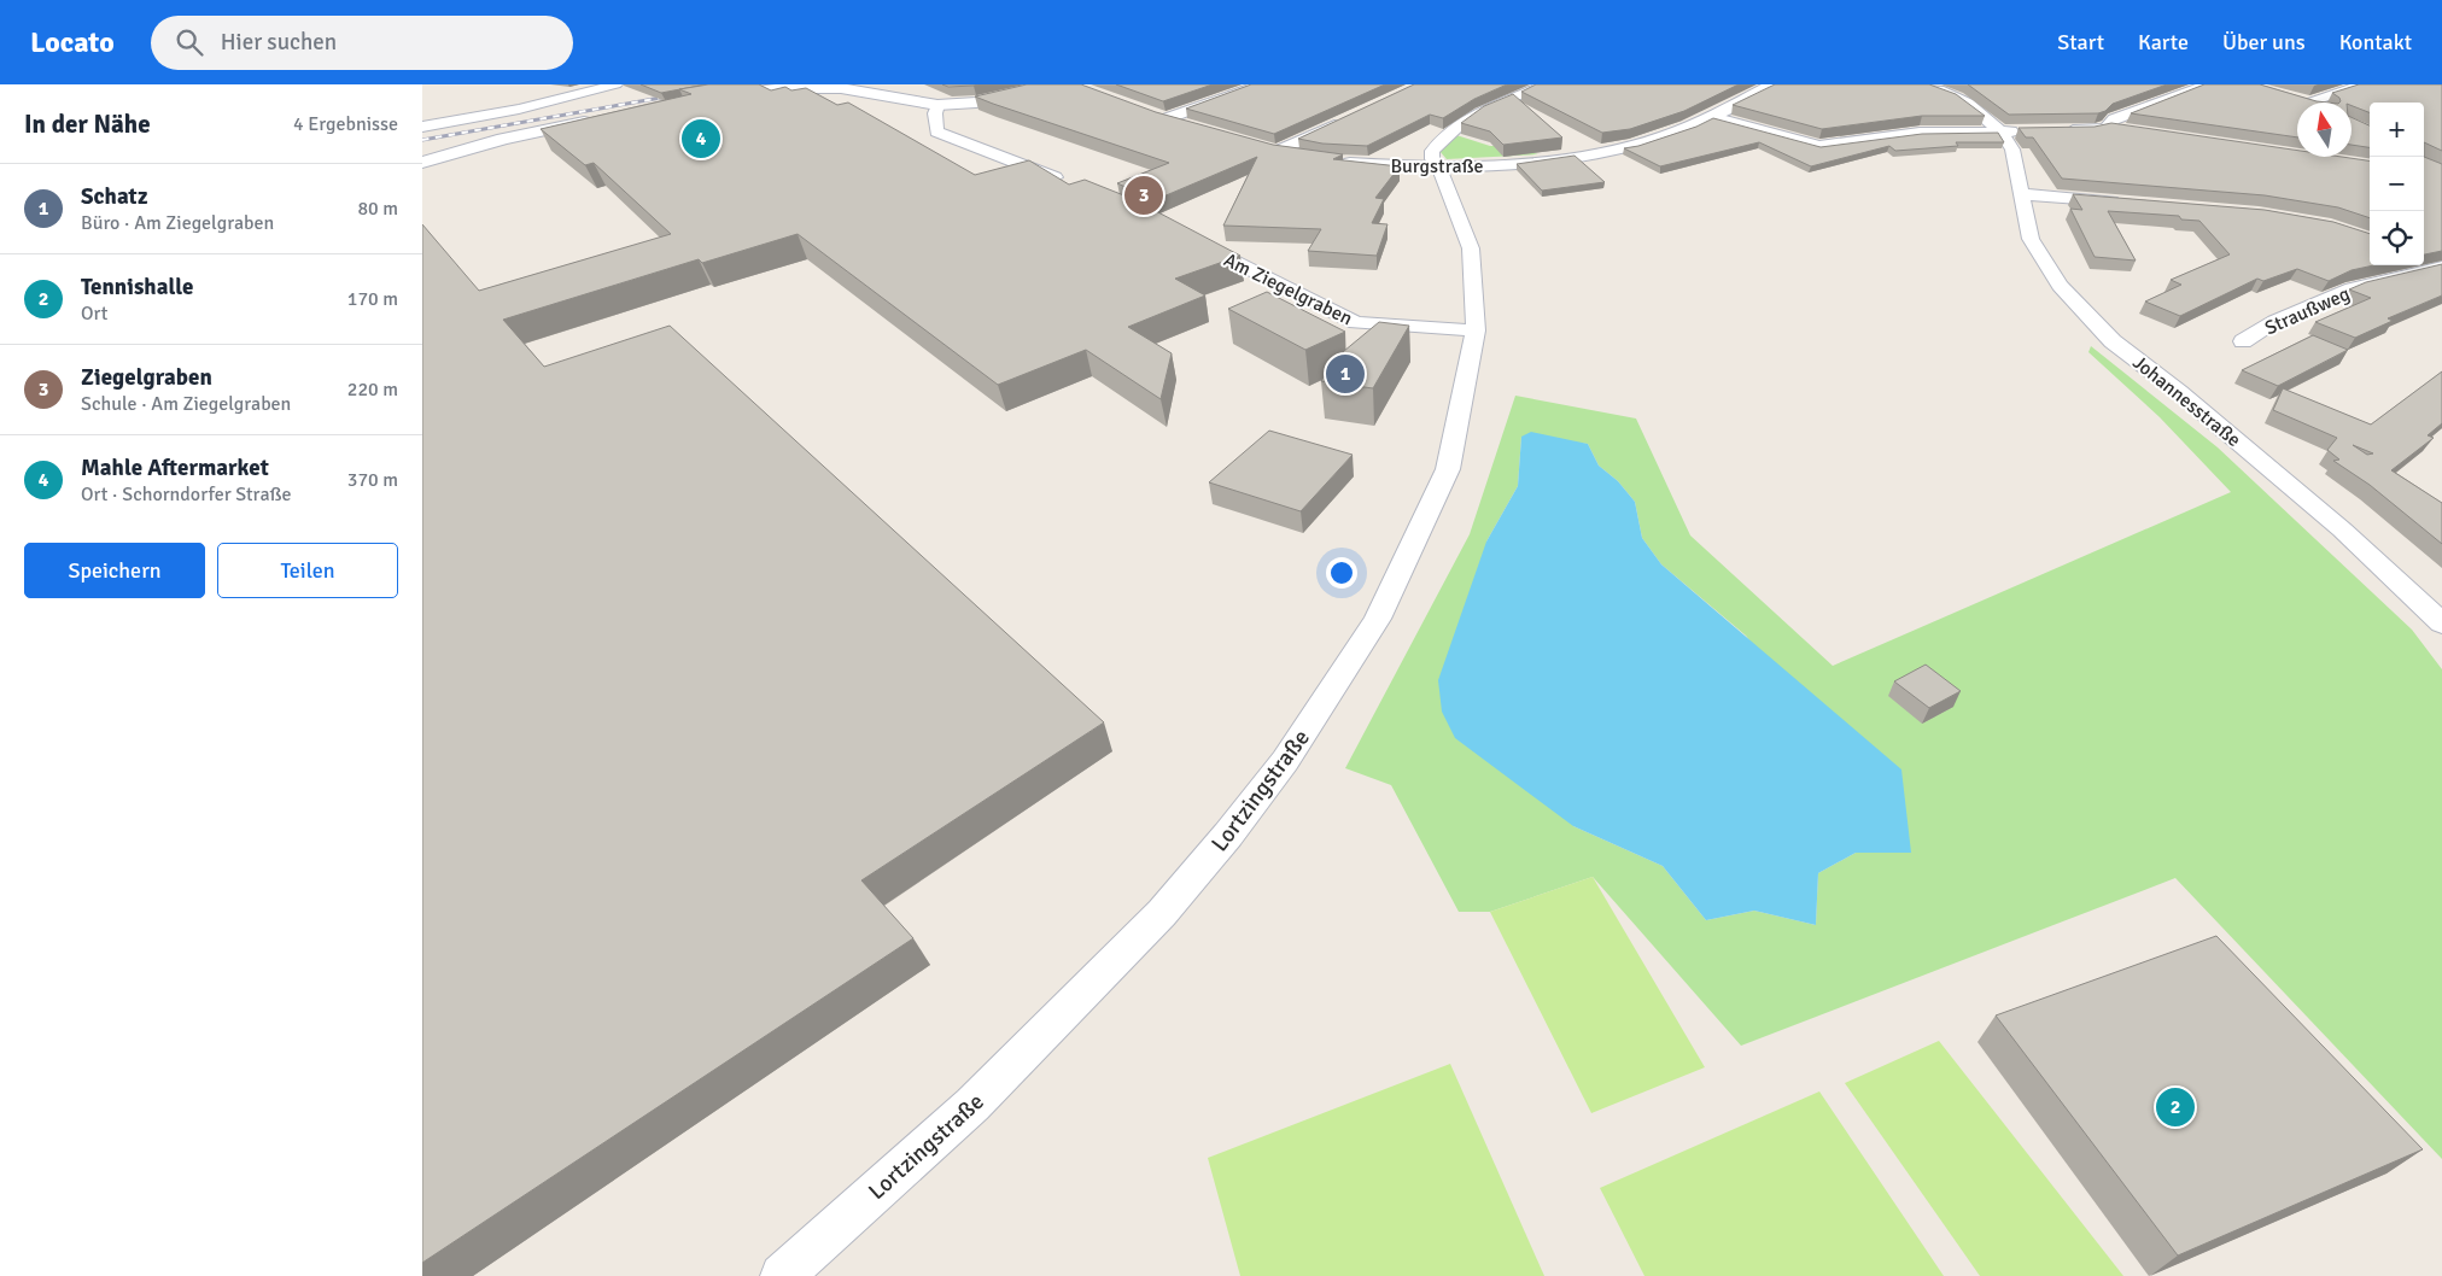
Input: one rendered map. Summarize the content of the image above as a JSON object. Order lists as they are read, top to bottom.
{
  "streets": {
    "street": [
      "Burgstraße",
      "Am Ziegelgraben",
      "Straußweg",
      "Johannesstraße",
      "Lortzingstraße"
    ]
  },
  "crossings": [
    ["Burgstraße", "Lortzingstraße"],
    ["Am Ziegelgraben", "Lortzingstraße"]
  ],
  "north": "top",
  "page": {
    "header": "Locato",
    "search": "Hier suchen",
    "nav": [
      "Start",
      "Karte",
      "Über uns",
      "Kontakt"
    ],
    "heading": ["In der Nähe", "4 Ergebnisse"],
    "map_buttons": ["+", "−"],
    "pins": [
      "4",
      "3",
      "1",
      "2"
    ],
    "list": [
      {
        "mark": "1",
        "name": "Schatz",
        "note": "Büro · Am Ziegelgraben",
        "value": "80 m"
      },
      {
        "mark": "2",
        "name": "Tennishalle",
        "note": "Ort",
        "value": "170 m"
      },
      {
        "mark": "3",
        "name": "Ziegelgraben",
        "note": "Schule · Am Ziegelgraben",
        "value": "220 m"
      },
      {
        "mark": "4",
        "name": "Mahle Aftermarket",
        "note": "Ort · Schorndorfer Straße",
        "value": "370 m"
      }
    ],
    "buttons": ["Speichern", "Teilen"]
  }
}
